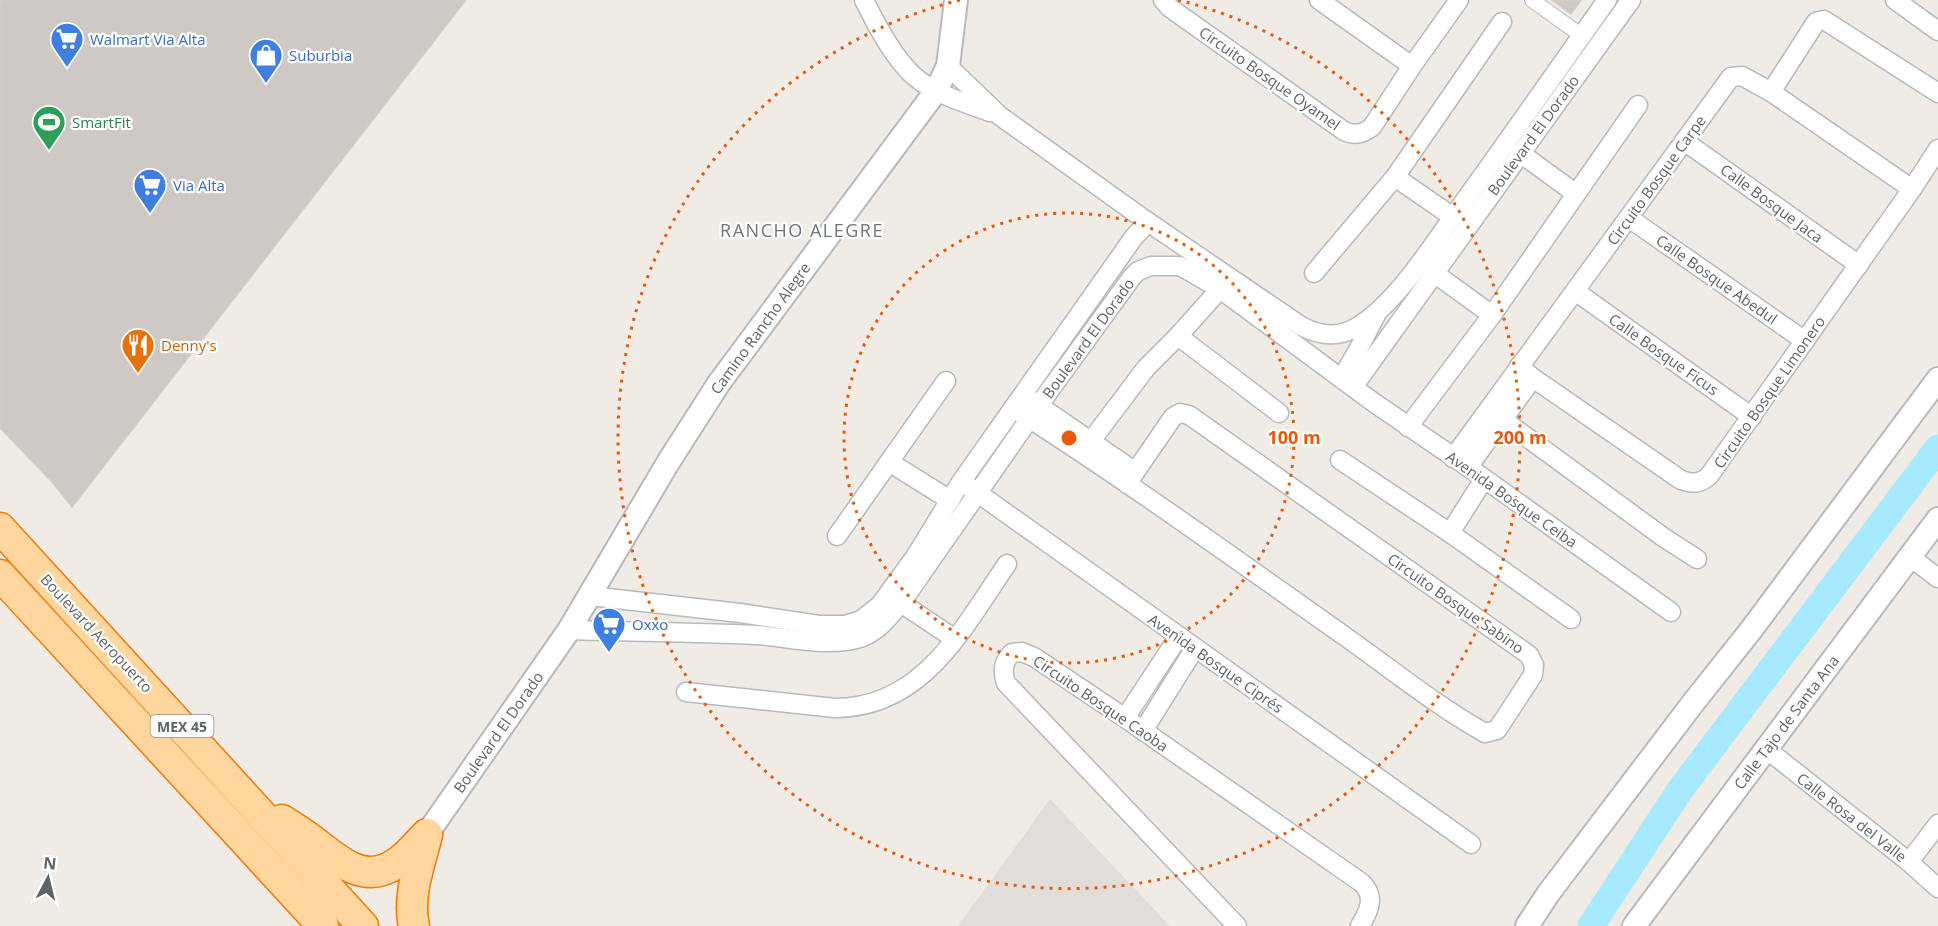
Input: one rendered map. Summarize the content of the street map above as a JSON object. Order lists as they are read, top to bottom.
{
  "streets": {
    "highway": ["Boulevard Aeropuerto", "MEX 45"],
    "street": [
      "Circuito Bosque Oyamel",
      "Boulevard El Dorado",
      "Circuito Bosque Carpe",
      "Calle Bosque Jaca",
      "Calle Bosque Abedul",
      "Camino Rancho Alegre",
      "Calle Bosque Ficus",
      "Circuito Bosque Limonero",
      "Avenida Bosque Ceiba",
      "Circuito Bosque Sabino",
      "Avenida Bosque Ciprés",
      "Circuito Bosque Caoba",
      "Calle Tajo de Santa Ana",
      "Calle Rosa del Valle"
    ]
  },
  "crossings": [
    ["Boulevard El Dorado", "Camino Rancho Alegre"],
    ["Boulevard El Dorado", "Avenida Bosque Ceiba"],
    ["Boulevard El Dorado", "Circuito Bosque Sabino"],
    ["Boulevard El Dorado", "Avenida Bosque Ciprés"],
    ["Circuito Bosque Carpe", "Calle Bosque Jaca"],
    ["Circuito Bosque Carpe", "Calle Bosque Abedul"],
    ["Circuito Bosque Carpe", "Calle Bosque Ficus"],
    ["Circuito Bosque Carpe", "Circuito Bosque Limonero"],
    ["Circuito Bosque Carpe", "Avenida Bosque Ceiba"],
    ["Calle Bosque Jaca", "Circuito Bosque Limonero"],
    ["Calle Bosque Abedul", "Circuito Bosque Limonero"],
    ["Calle Bosque Ficus", "Circuito Bosque Limonero"],
    ["Calle Tajo de Santa Ana", "Calle Rosa del Valle"]
  ],
  "districts": ["RANCHO ALEGRE"],
  "places": {
    "supermarket": ["Walmart Via Alta", "Via Alta", "Oxxo"],
    "shop": ["Suburbia"],
    "sports": ["SmartFit"],
    "restaurant": ["Denny's"]
  },
  "north": "top",
  "rings": ["100 m", "200 m"]
}
